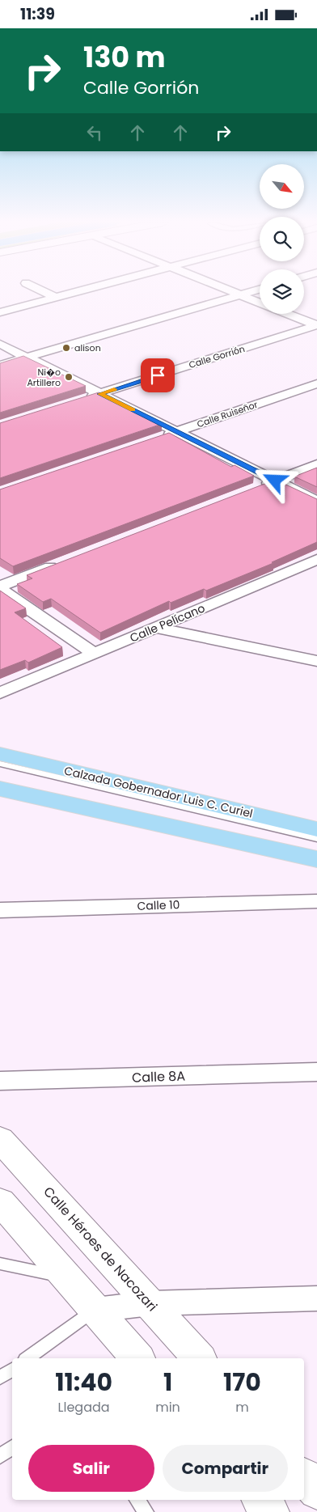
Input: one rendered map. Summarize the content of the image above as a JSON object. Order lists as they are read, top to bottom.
{
  "streets": {
    "main road": ["Calzada Gobernador Luis C. Curiel", "Calle Héroes de Nacozari"],
    "street": [
      "Calle Gorrión",
      "Calle Ruiseñor",
      "Calle Pelícano",
      "Calle 10",
      "Calle 8A"
    ]
  },
  "places": ["alison", "Ni�o Artillero"],
  "north": "bottom right",
  "page": {
    "status": "11:39",
    "turn": ["130 m", "Calle Gorrión"],
    "eta": [
      "11:40",
      "Llegada",
      "1",
      "min",
      "170",
      "m"
    ],
    "buttons": ["Salir", "Compartir"]
  }
}
